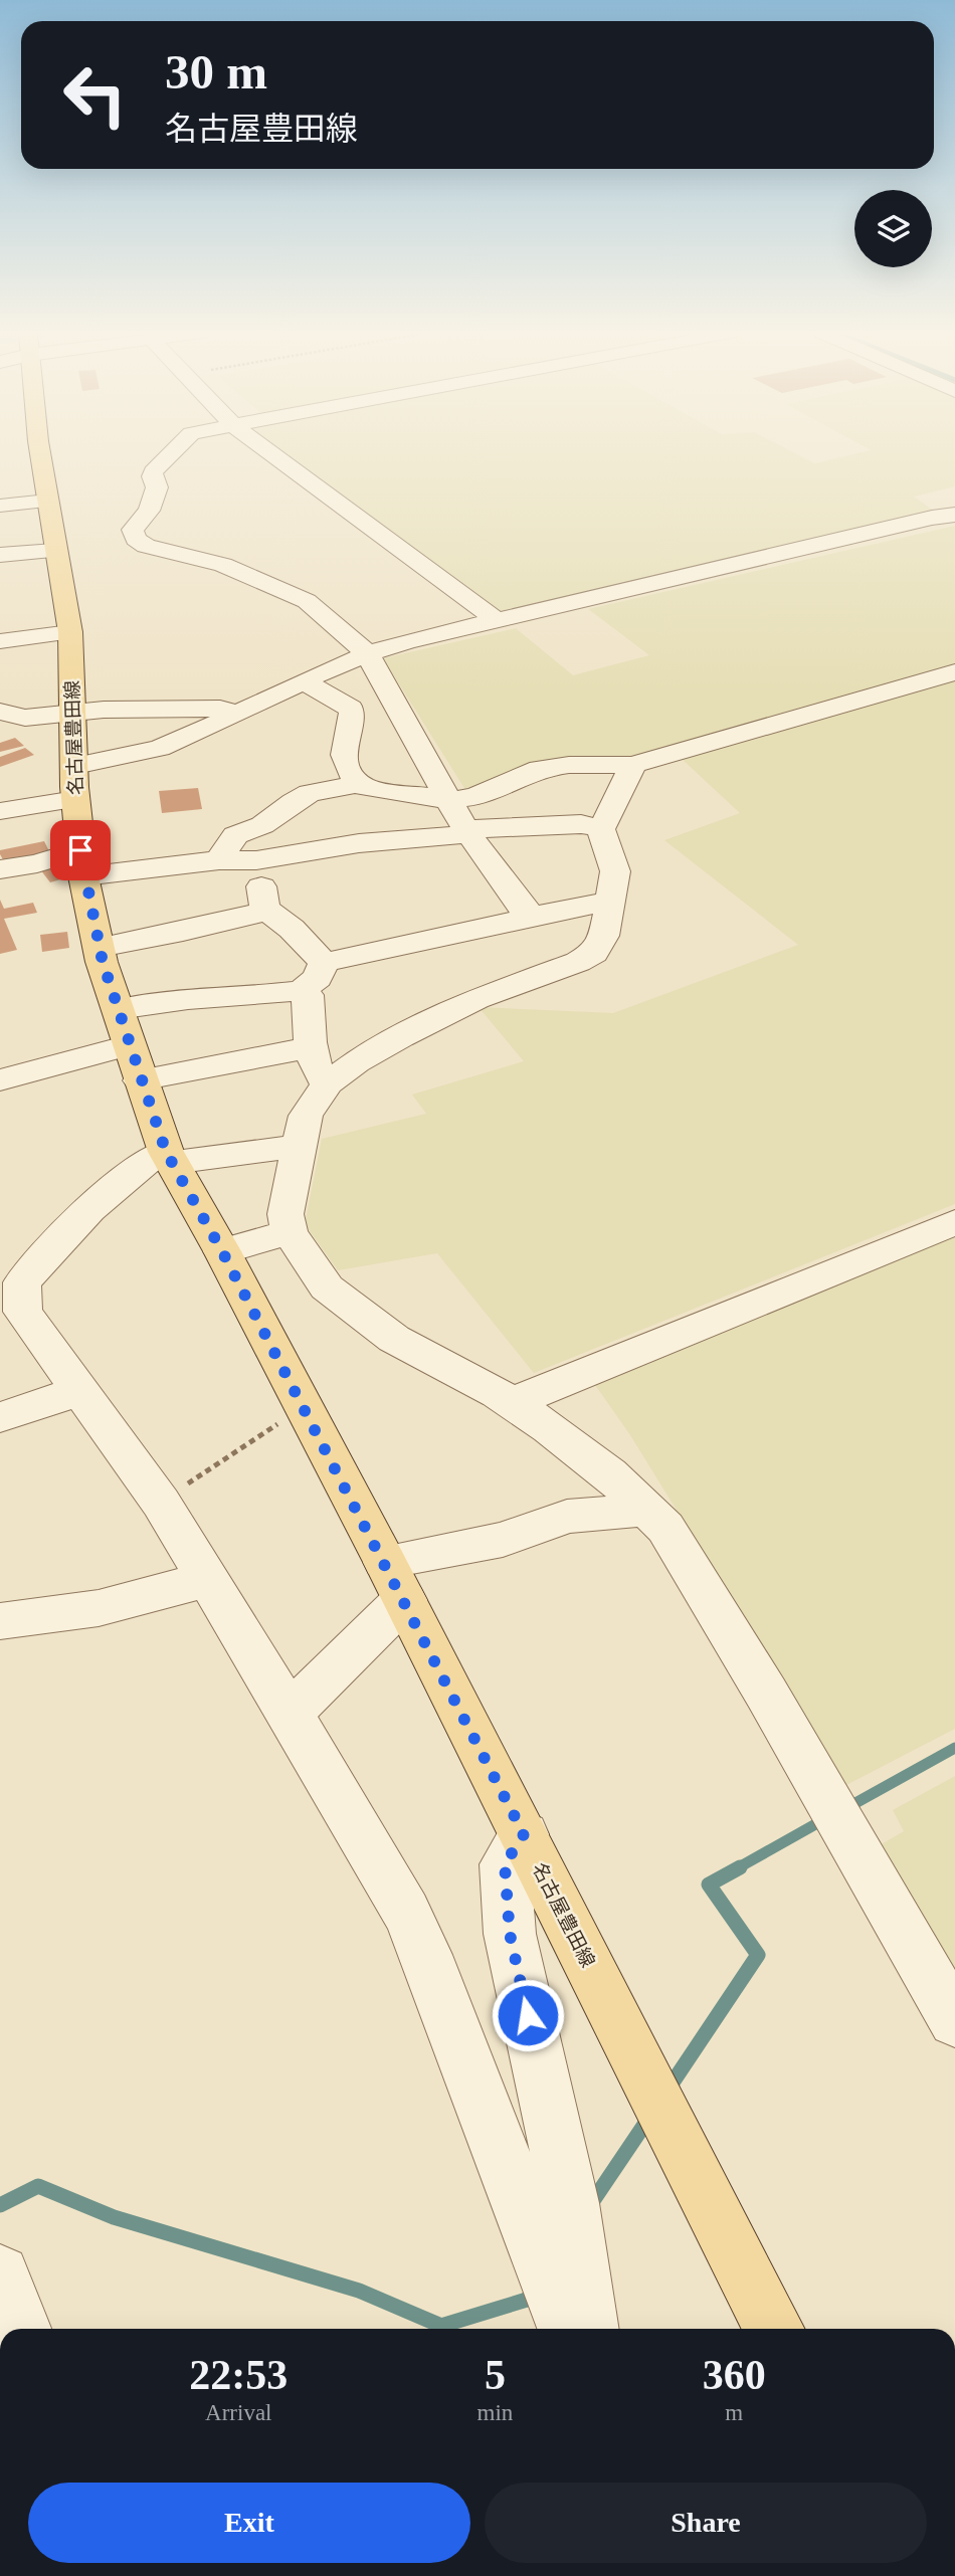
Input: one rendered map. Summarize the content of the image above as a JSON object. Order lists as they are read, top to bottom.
{
  "streets": {
    "main road": ["名古屋豊田線"]
  },
  "page": {
    "turn": ["30 m", "名古屋豊田線"],
    "eta": [
      "22:53",
      "Arrival",
      "5",
      "min",
      "360",
      "m"
    ],
    "buttons": ["Exit", "Share"]
  }
}
